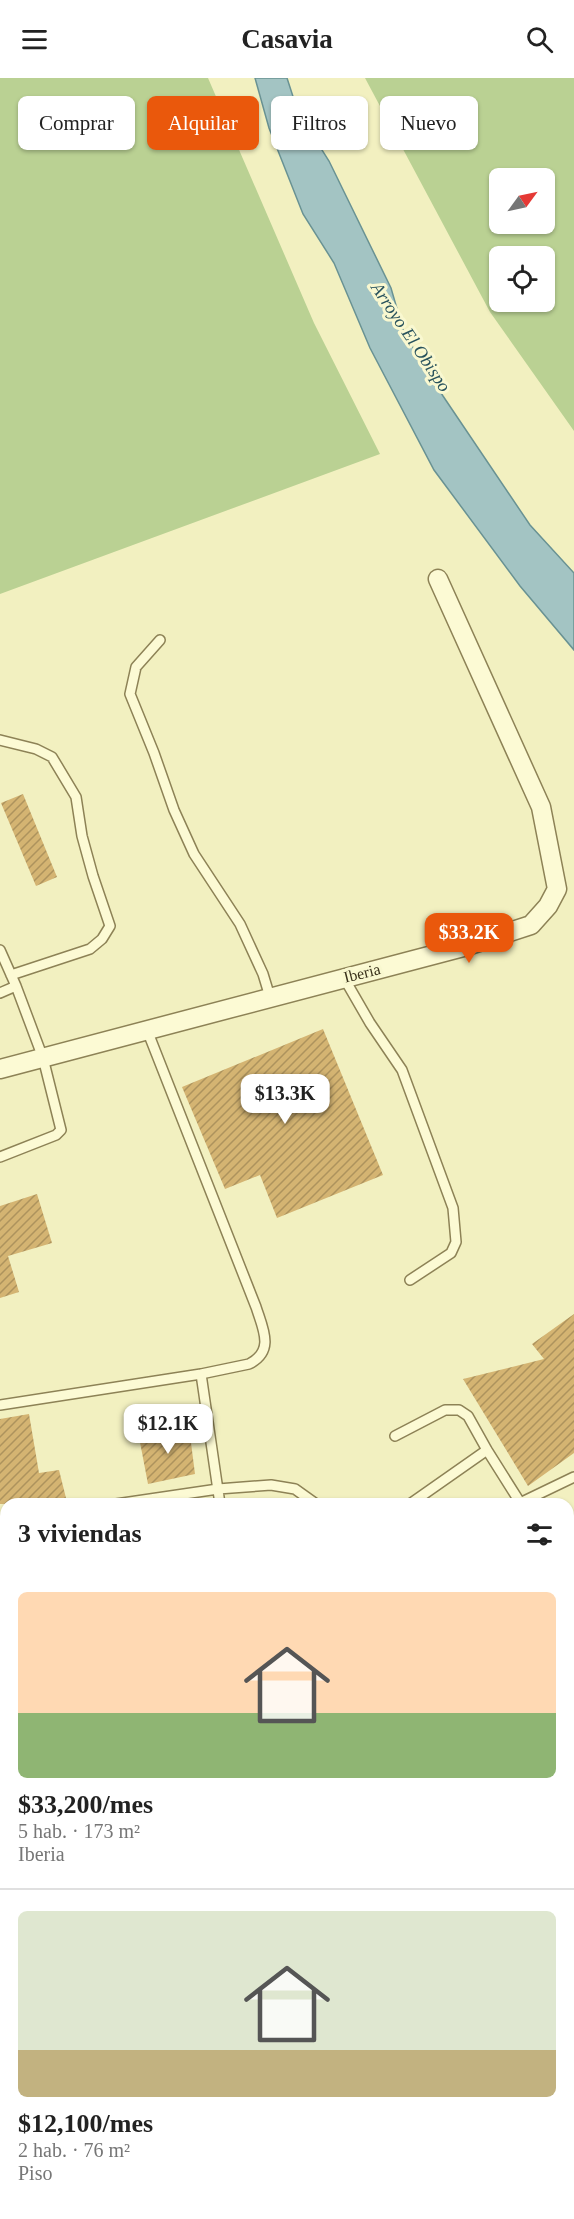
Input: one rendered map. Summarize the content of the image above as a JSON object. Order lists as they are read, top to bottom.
{
  "streets": {
    "street": ["Iberia"]
  },
  "water": ["Arroyo El Obispo"],
  "north": "top right",
  "page": {
    "header": "Casavia",
    "chip": [
      "Comprar",
      "Alquilar",
      "Filtros",
      "Nuevo"
    ],
    "price": ["$33.2K", "$13.3K", "$12.1K"],
    "heading": "3 viviendas",
    "list": [
      {
        "name": "$33,200/mes",
        "note": "5 hab. · 173 m² · Iberia"
      },
      {
        "name": "$12,100/mes",
        "note": "2 hab. · 76 m² · Piso"
      }
    ]
  }
}
